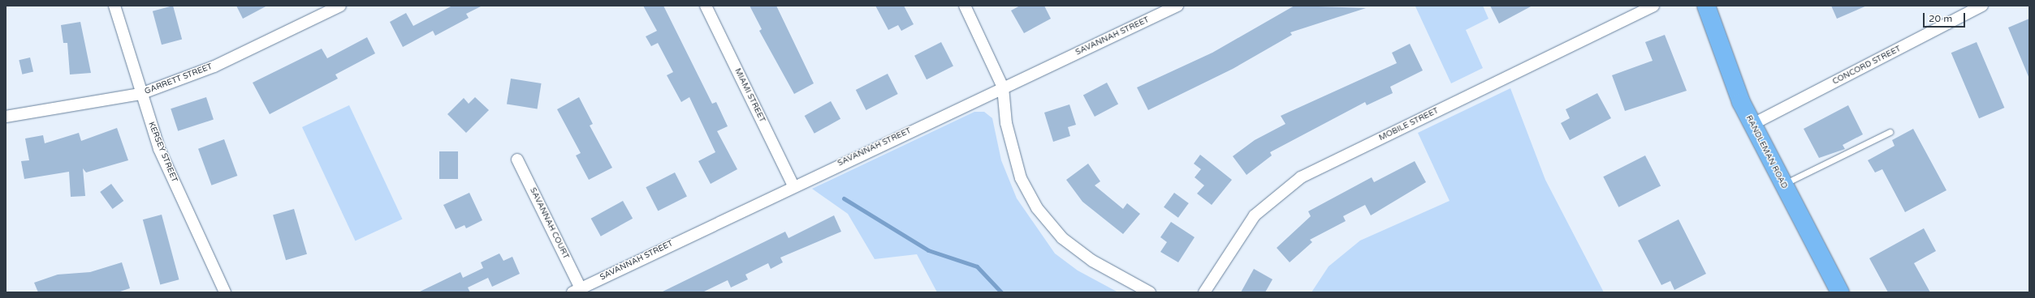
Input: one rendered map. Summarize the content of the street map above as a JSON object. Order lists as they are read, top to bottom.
{
  "streets": {
    "main road": ["RANDLEMAN ROAD"],
    "street": [
      "SAVANNAH STREET",
      "CONCORD STREET",
      "GARRETT STREET",
      "MIAMI STREET",
      "MOBILE STREET",
      "KERSEY STREET",
      "SAVANNAH COURT"
    ]
  },
  "crossings": [
    ["SAVANNAH STREET", "MIAMI STREET"],
    ["SAVANNAH STREET", "SAVANNAH COURT"],
    ["CONCORD STREET", "RANDLEMAN ROAD"],
    ["GARRETT STREET", "KERSEY STREET"]
  ],
  "scale_bar": "20 m"
}
